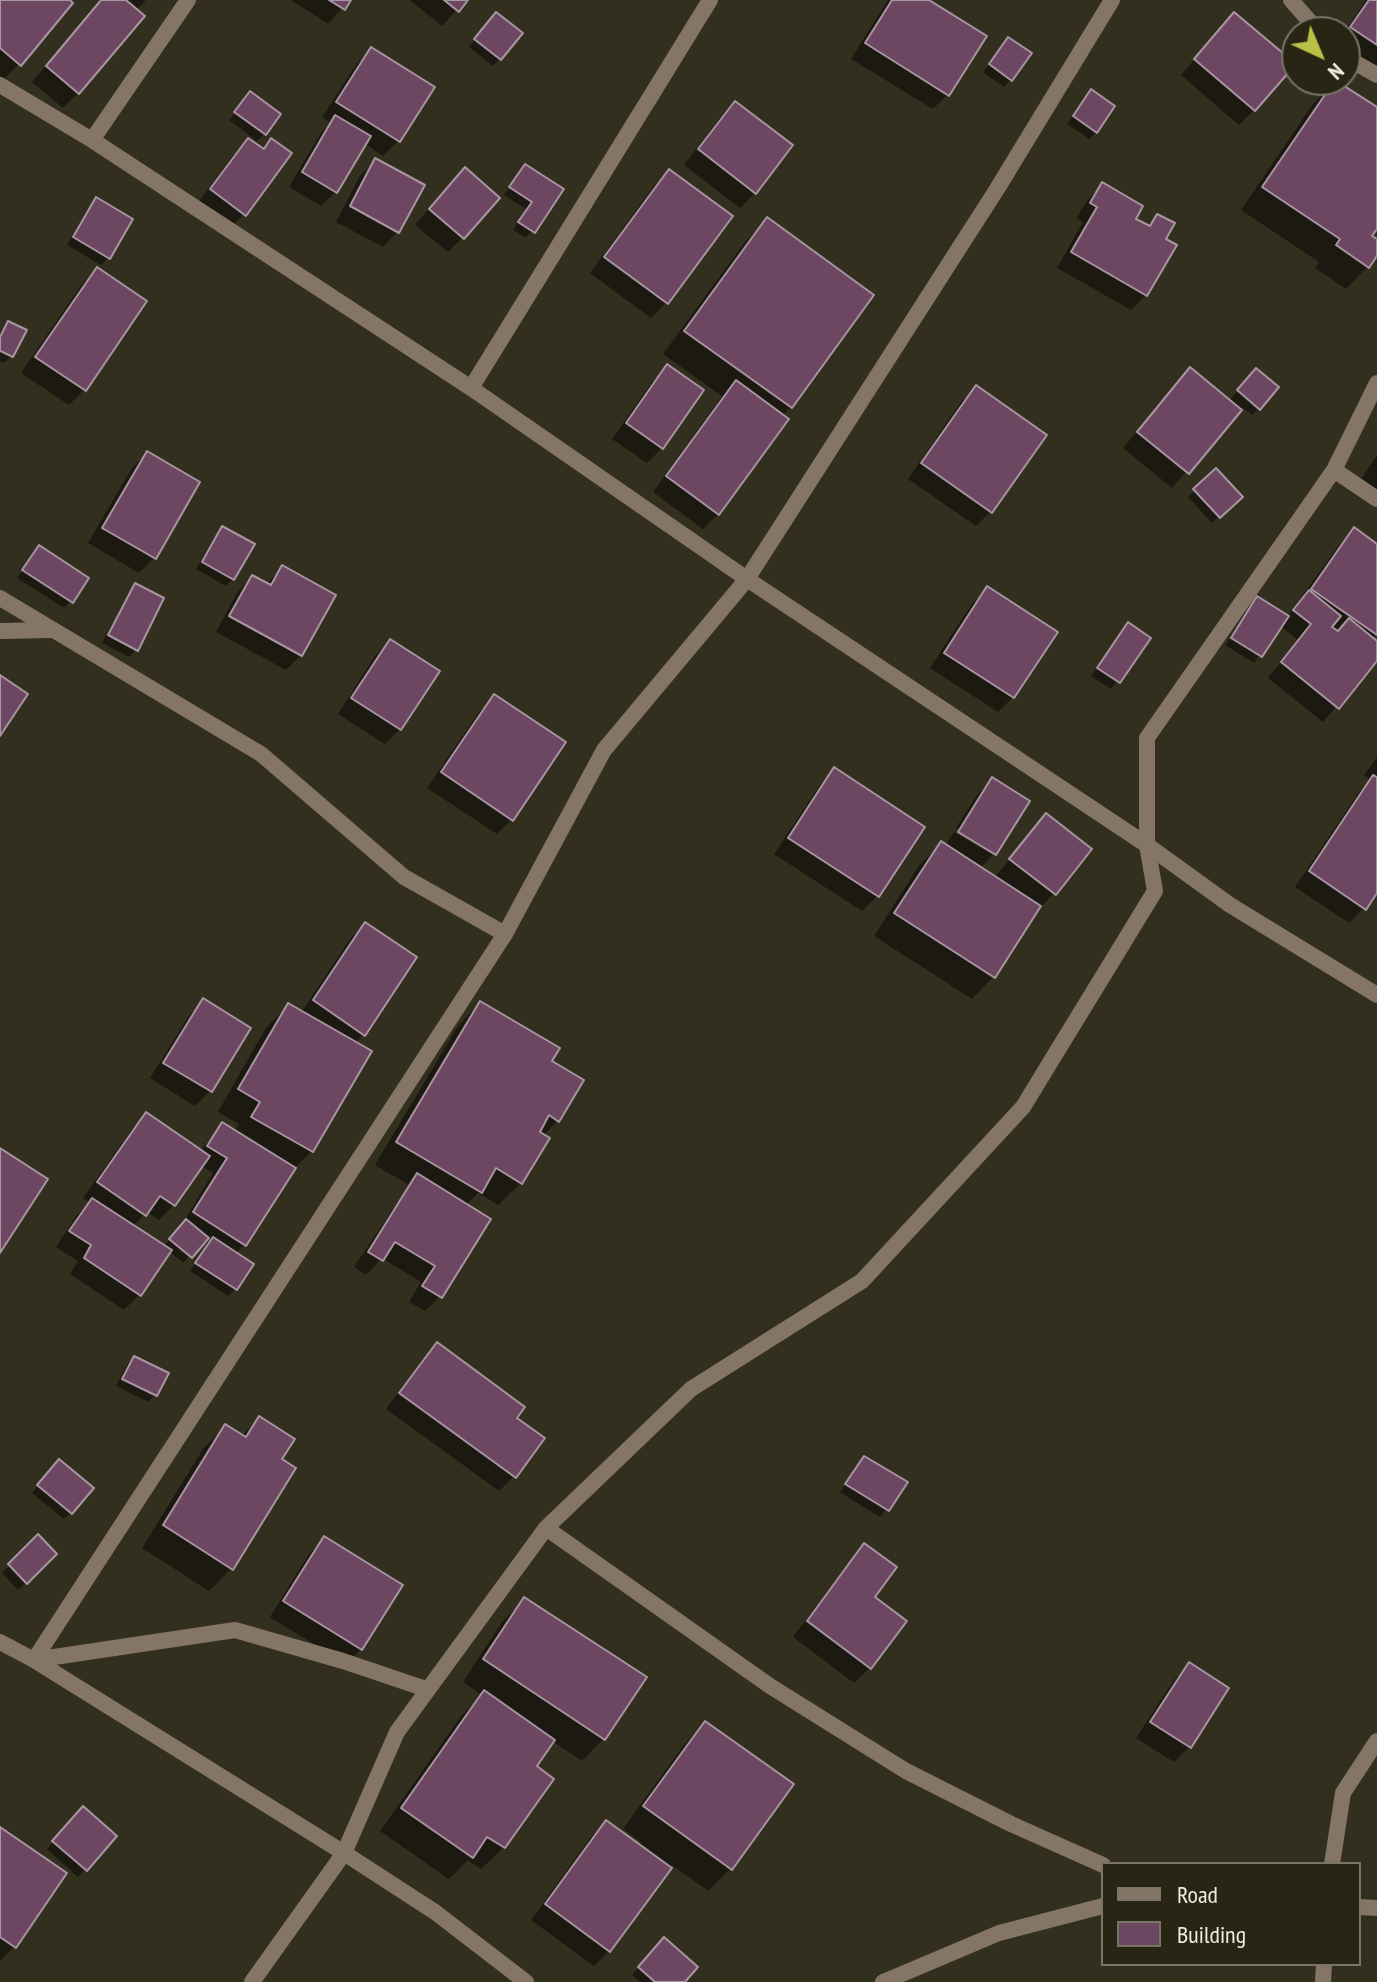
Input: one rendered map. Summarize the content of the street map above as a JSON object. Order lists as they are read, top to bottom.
{
  "legend": ["Road", "Building"],
  "north": "bottom right"
}
